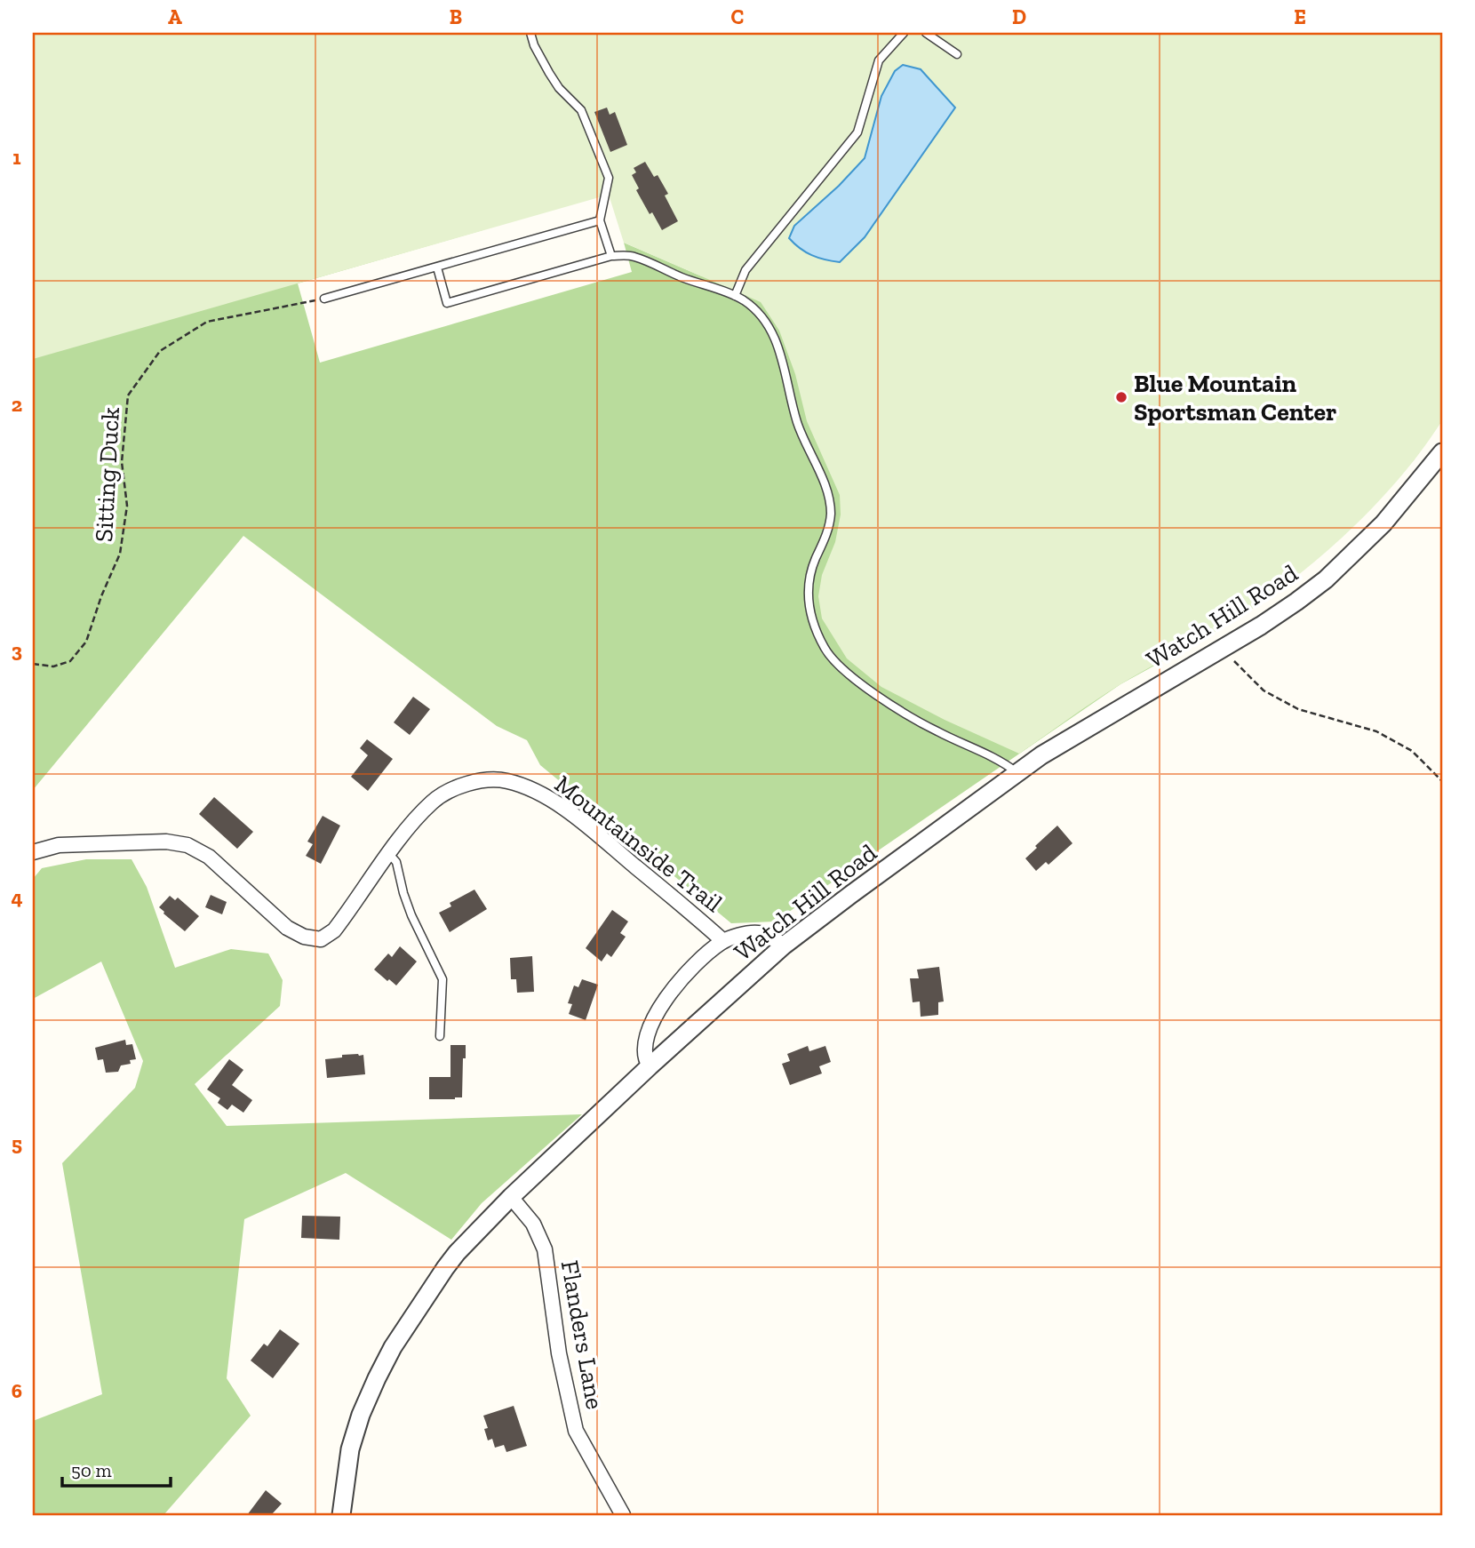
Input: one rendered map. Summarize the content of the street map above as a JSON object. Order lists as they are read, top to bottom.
{
  "streets": {
    "street": ["Watch Hill Road", "Mountainside Trail", "Flanders Lane"],
    "path": ["Sitting Duck"]
  },
  "crossings": [
    ["Watch Hill Road", "Mountainside Trail"],
    ["Watch Hill Road", "Flanders Lane"]
  ],
  "places": ["Blue Mountain Sportsman Center"],
  "scale_bar": "50 m",
  "grid": {
    "columns": [
      "A",
      "B",
      "C",
      "D",
      "E"
    ],
    "rows": [
      "1",
      "2",
      "3",
      "4",
      "5",
      "6"
    ]
  }
}
